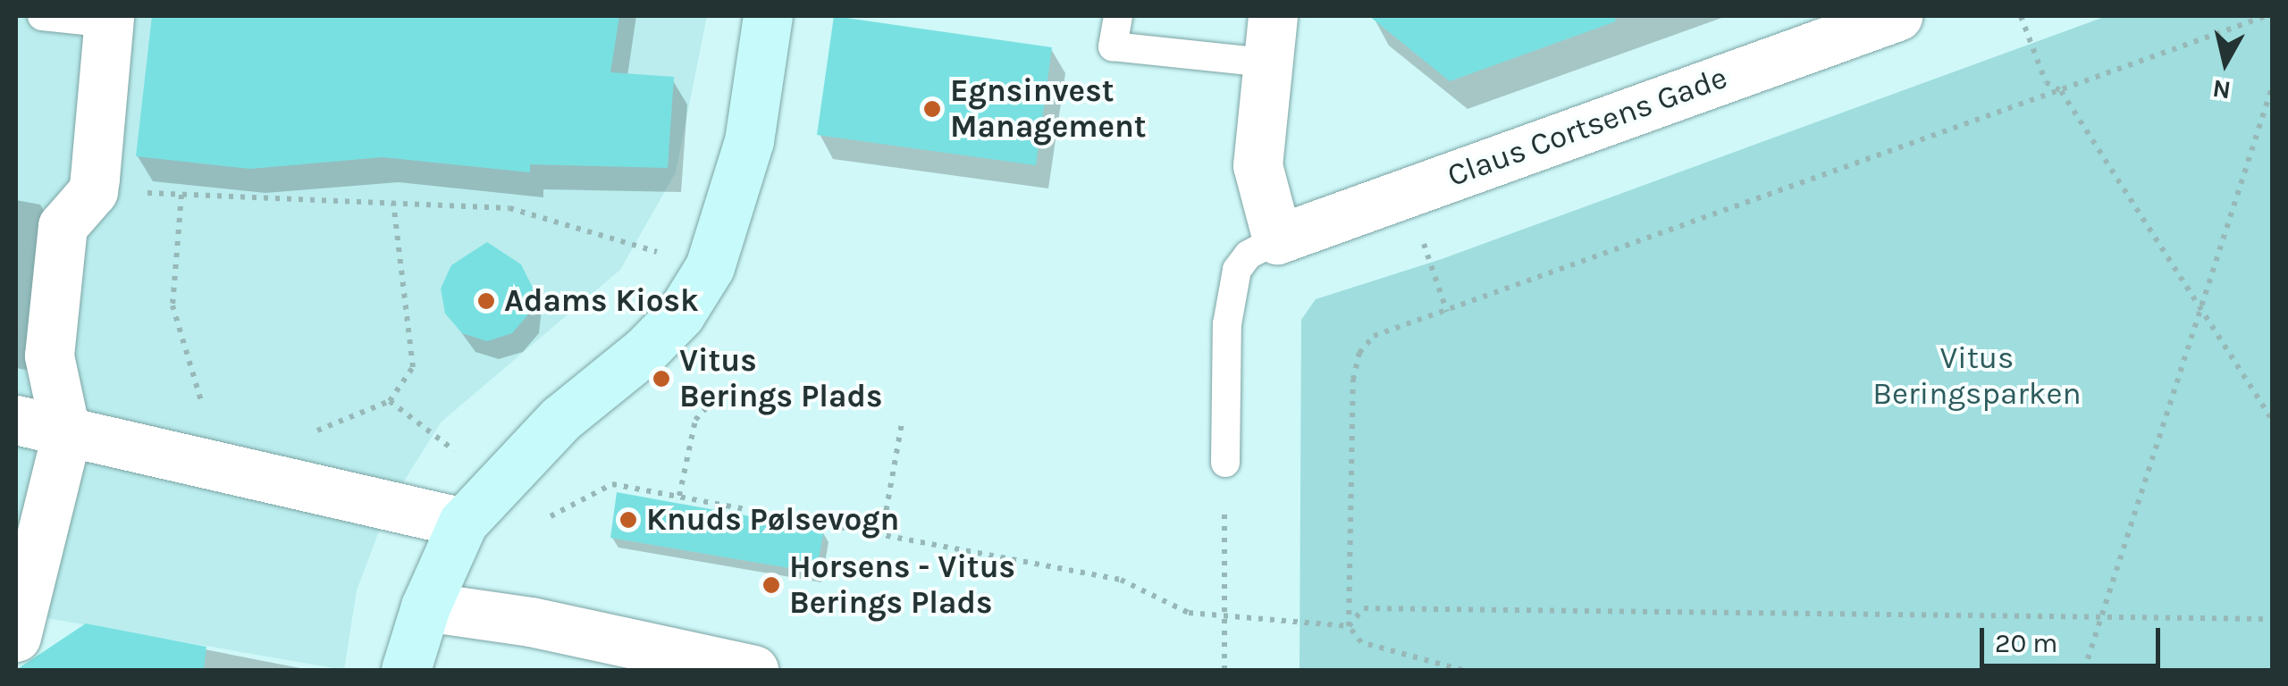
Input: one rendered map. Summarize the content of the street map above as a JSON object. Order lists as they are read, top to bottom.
{
  "streets": {
    "street": ["Claus Cortsens Gade"]
  },
  "parks": ["Vitus Beringsparken"],
  "places": [
    "Egnsinvest Management",
    "Adams Kiosk",
    "Vitus Berings Plads",
    "Knuds Pølsevogn",
    "Horsens - Vitus Berings Plads"
  ],
  "scale_bar": "20 m",
  "north": "bottom"
}
